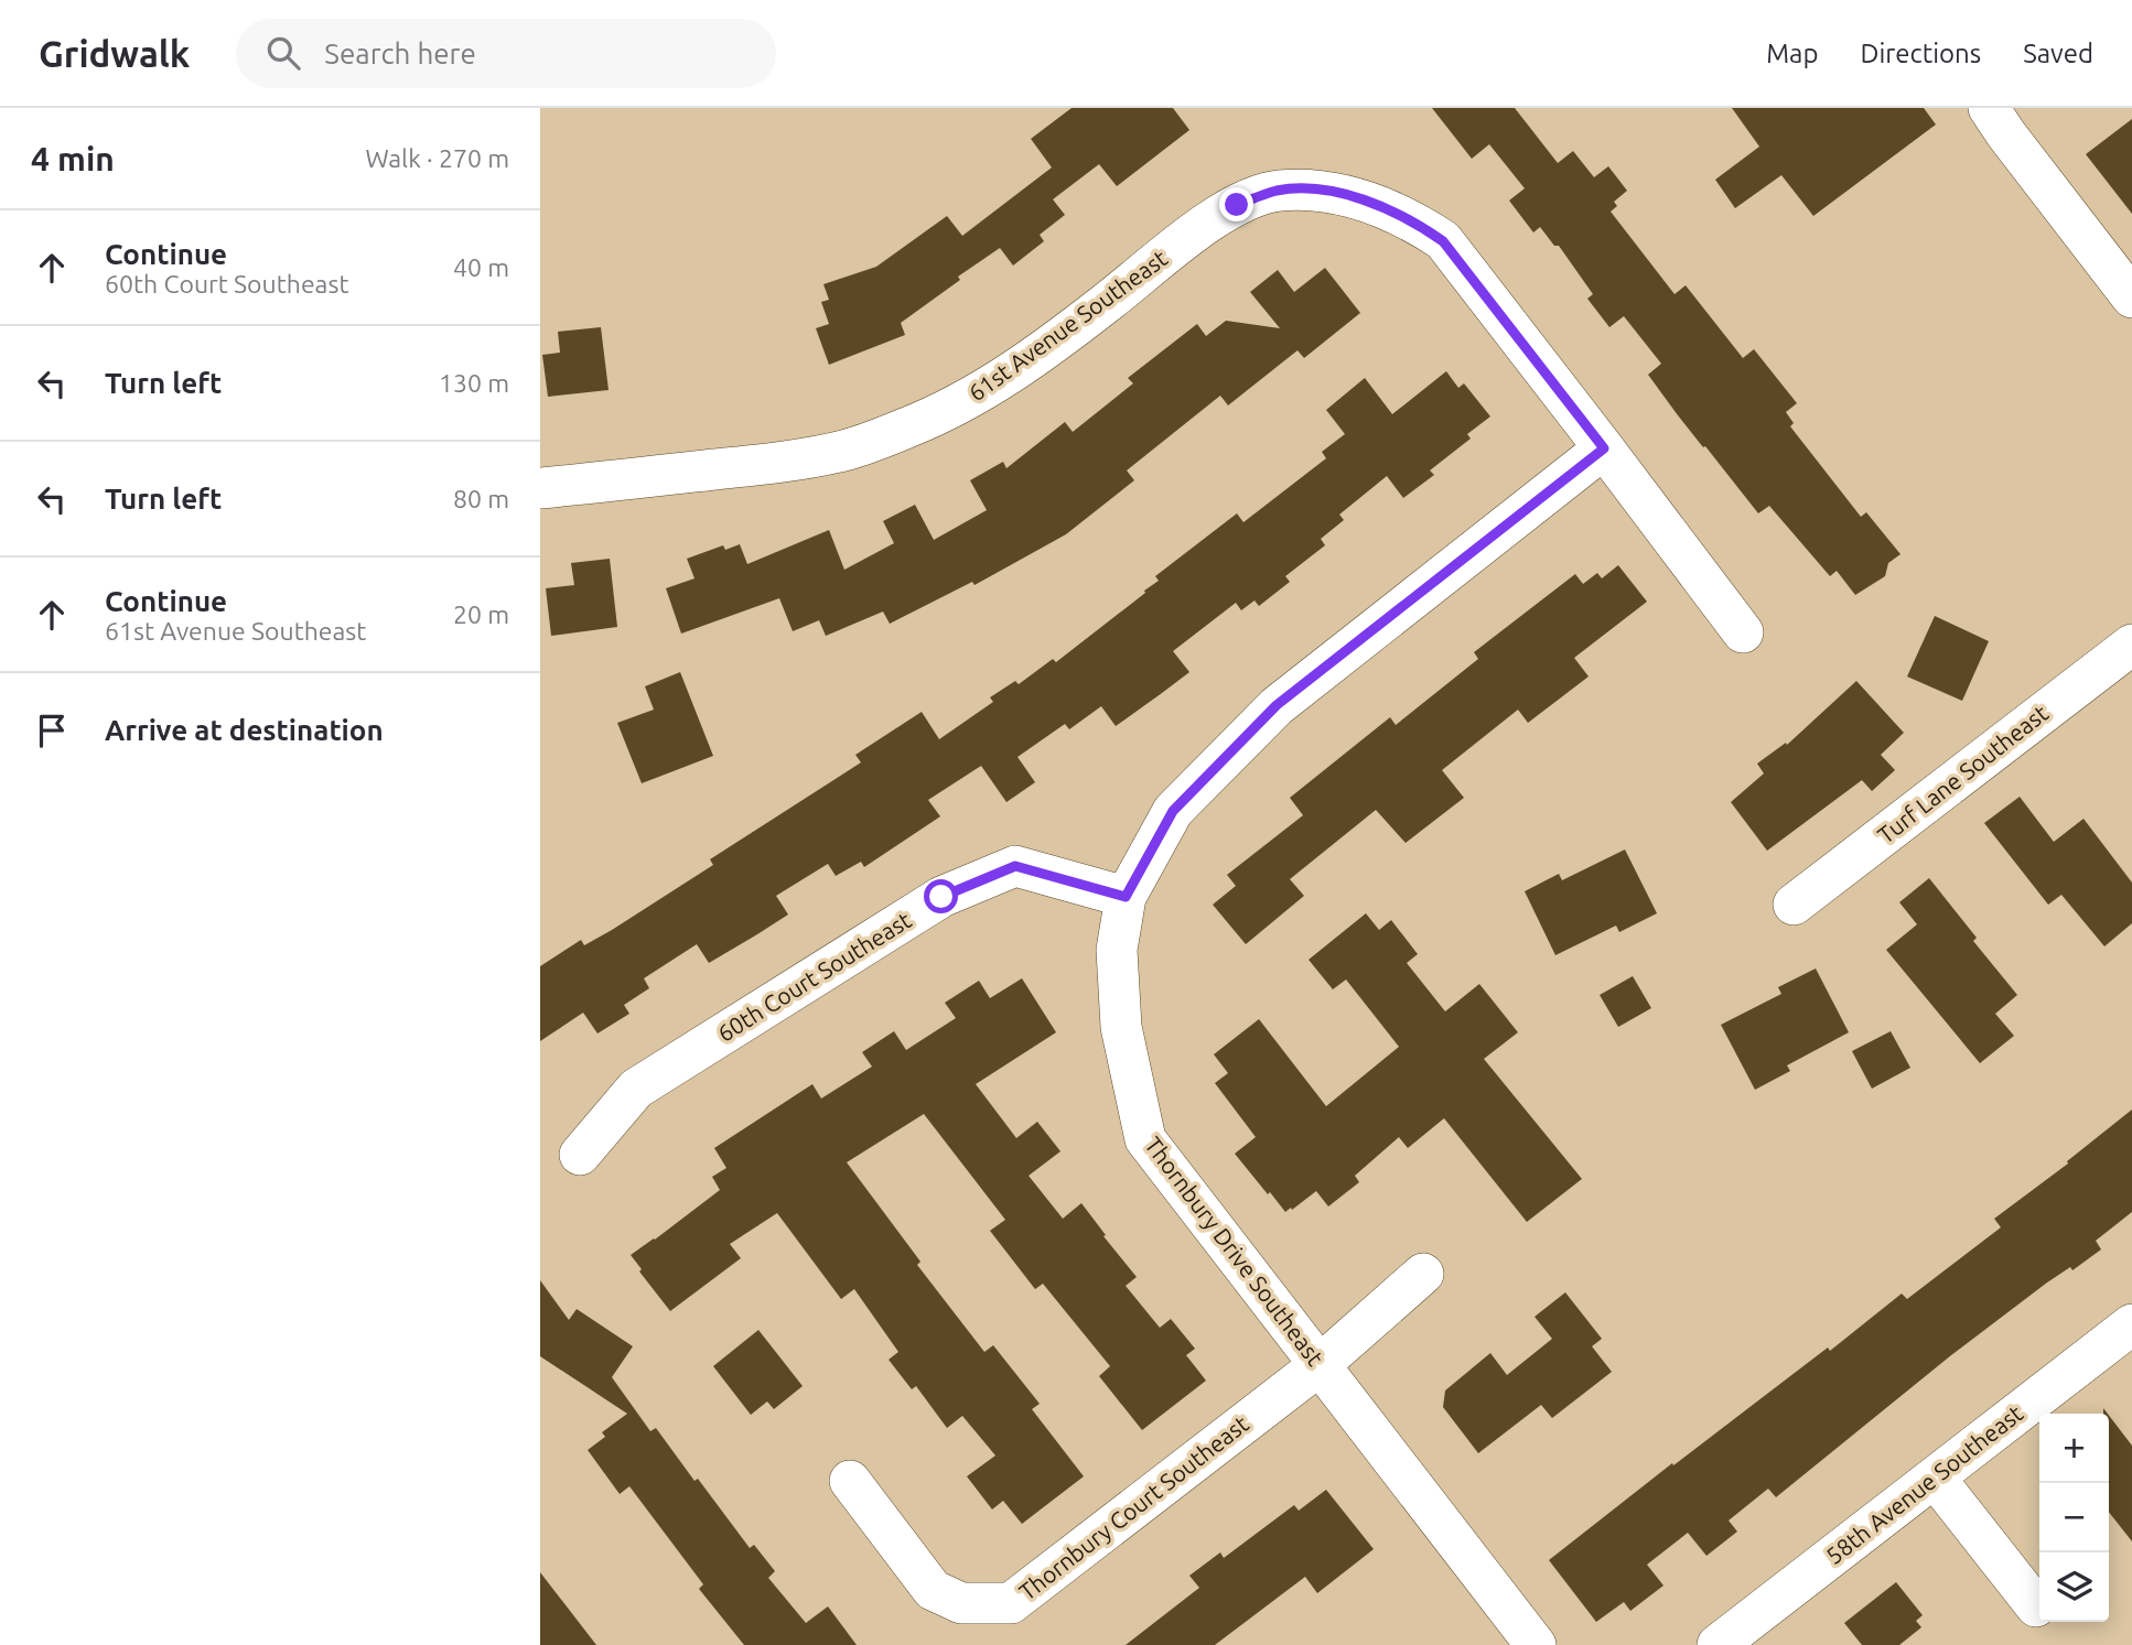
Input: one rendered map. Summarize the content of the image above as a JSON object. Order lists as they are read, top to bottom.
{
  "streets": {
    "street": [
      "61st Avenue Southeast",
      "Turf Lane Southeast",
      "60th Court Southeast",
      "Thornbury Drive Southeast",
      "58th Avenue Southeast",
      "Thornbury Court Southeast"
    ]
  },
  "crossings": [
    ["61st Avenue Southeast", "Thornbury Drive Southeast"],
    ["60th Court Southeast", "Thornbury Drive Southeast"],
    ["Thornbury Drive Southeast", "Thornbury Court Southeast"]
  ],
  "page": {
    "header": "Gridwalk",
    "search": "Search here",
    "nav": ["Map", "Directions", "Saved"],
    "heading": ["4 min", "Walk · 270 m"],
    "list": [
      ["Continue", "60th Court Southeast", "40 m"],
      ["Turn left", "130 m"],
      ["Turn left", "80 m"],
      ["Continue", "61st Avenue Southeast", "20 m"],
      "Arrive at destination"
    ],
    "map_buttons": ["+", "−"]
  }
}
